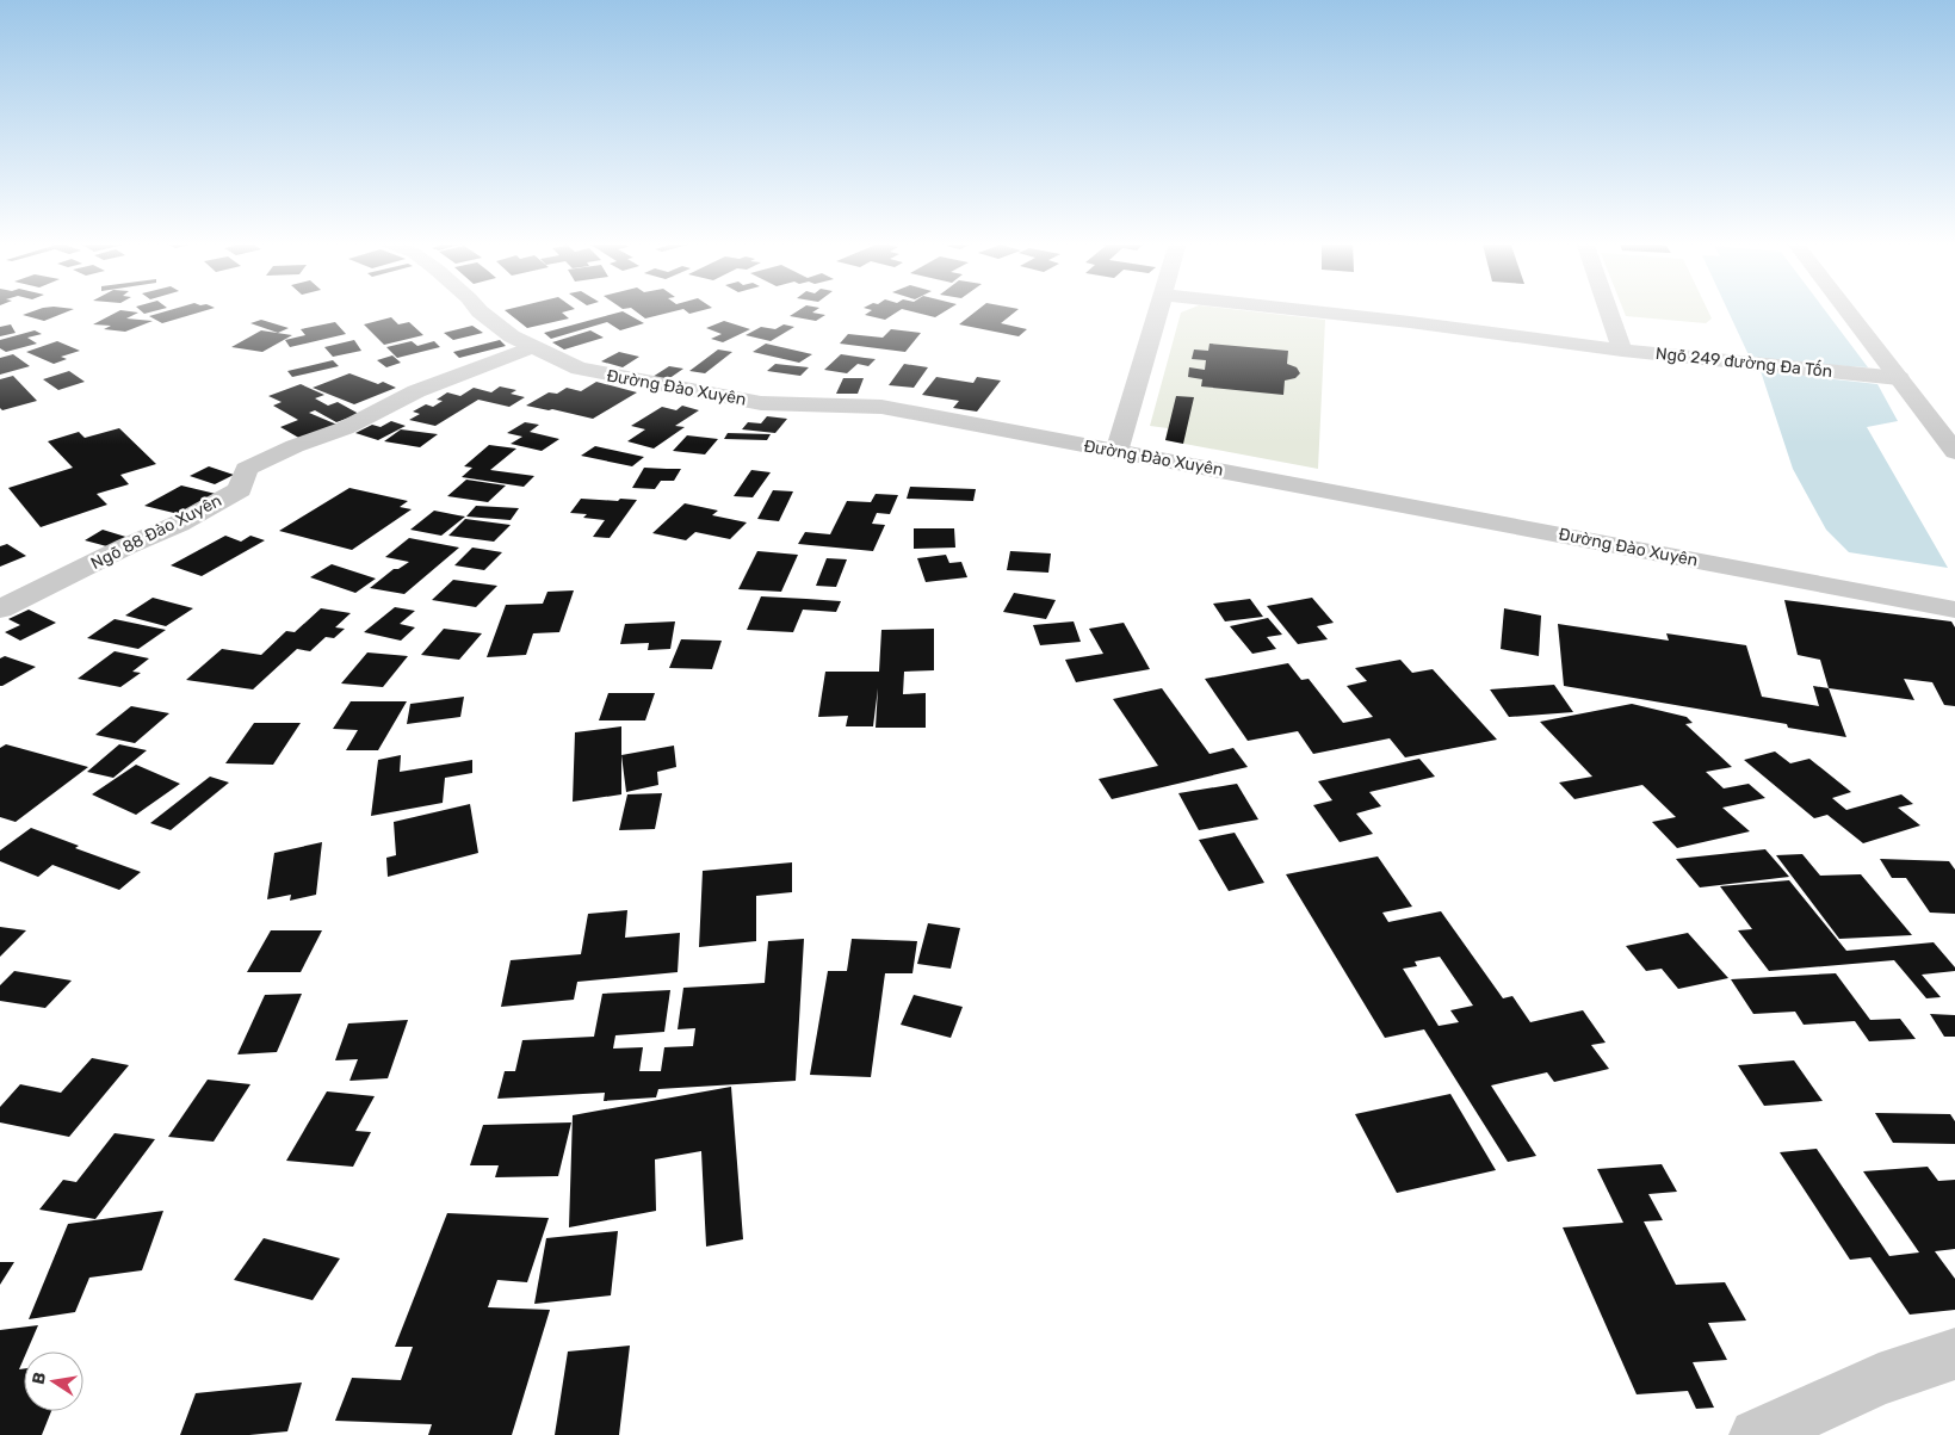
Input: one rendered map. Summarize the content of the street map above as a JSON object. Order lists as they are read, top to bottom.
{
  "streets": {
    "street": ["Ngõ 249 đường Đa Tốn", "Đường Đào Xuyên", "Ngõ 88 Đào Xuyên"]
  },
  "crossings": [
    ["Đường Đào Xuyên", "Ngõ 88 Đào Xuyên"]
  ],
  "north": "left"
}
